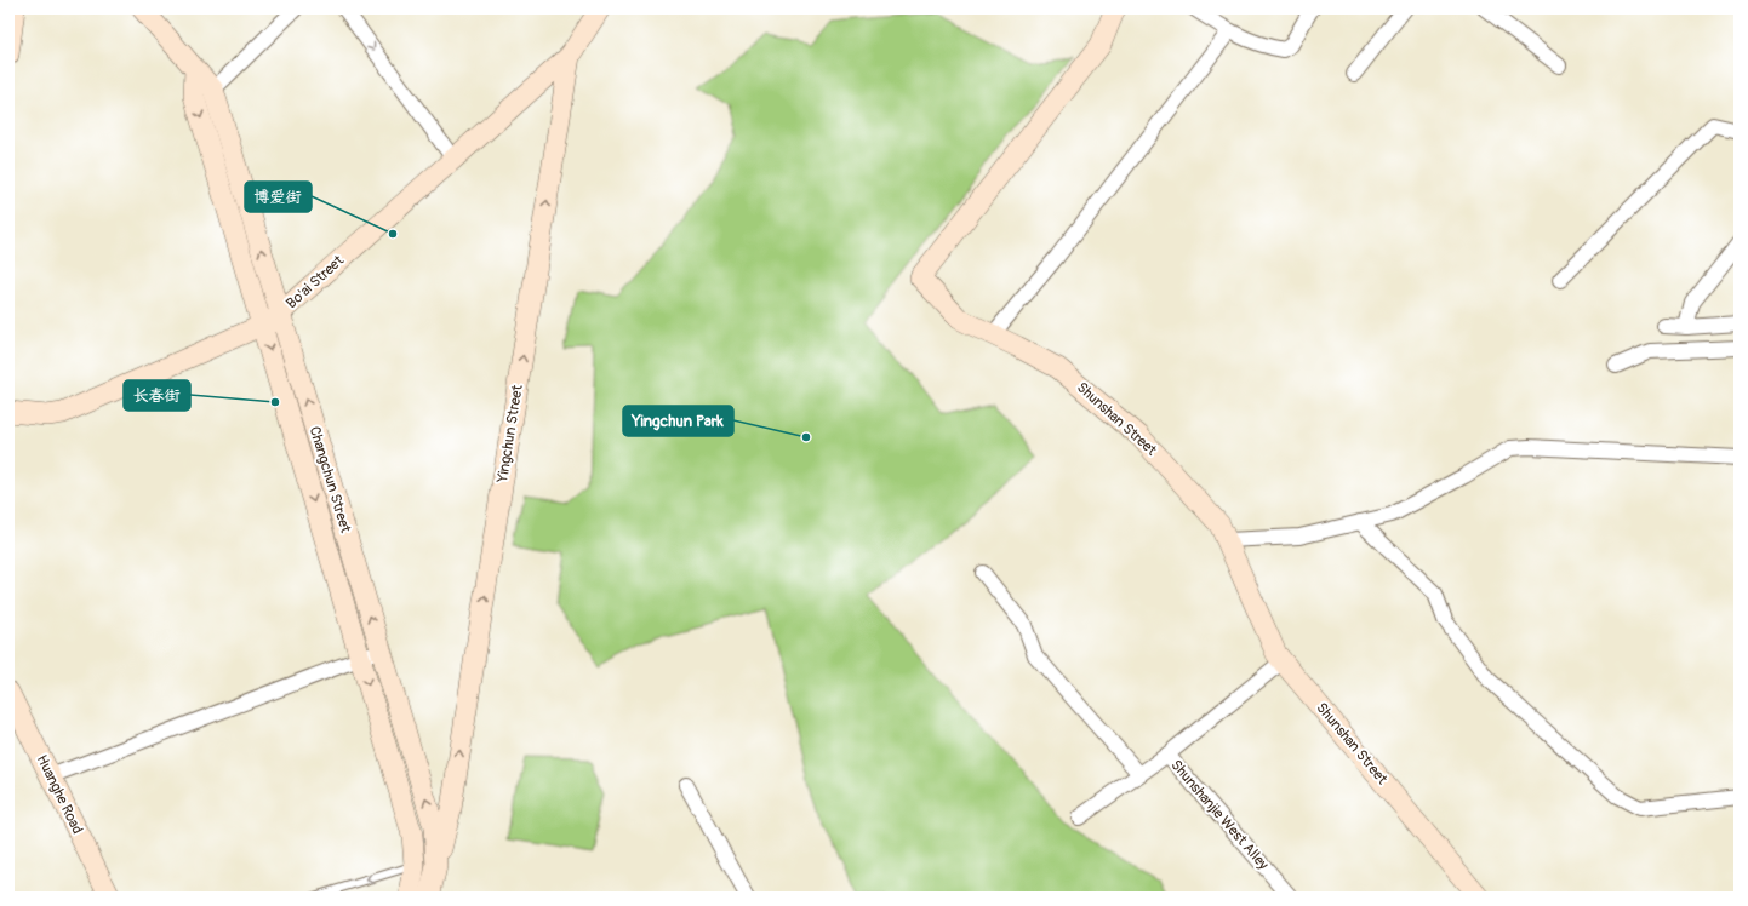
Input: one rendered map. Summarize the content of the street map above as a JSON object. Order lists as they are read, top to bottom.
{
  "streets": {
    "street": [
      "Bo'ai Street",
      "Shunshan Street",
      "Yingchun Street",
      "Changchun Street",
      "Huanghe Road",
      "Shunshanjie West Alley"
    ]
  },
  "crossings": [
    ["Bo'ai Street", "Yingchun Street"],
    ["Bo'ai Street", "Changchun Street"],
    ["Yingchun Street", "Changchun Street"]
  ],
  "one_way": ["Yingchun Street"],
  "places": ["博爱街", "长春街", "Yingchun Park"]
}
